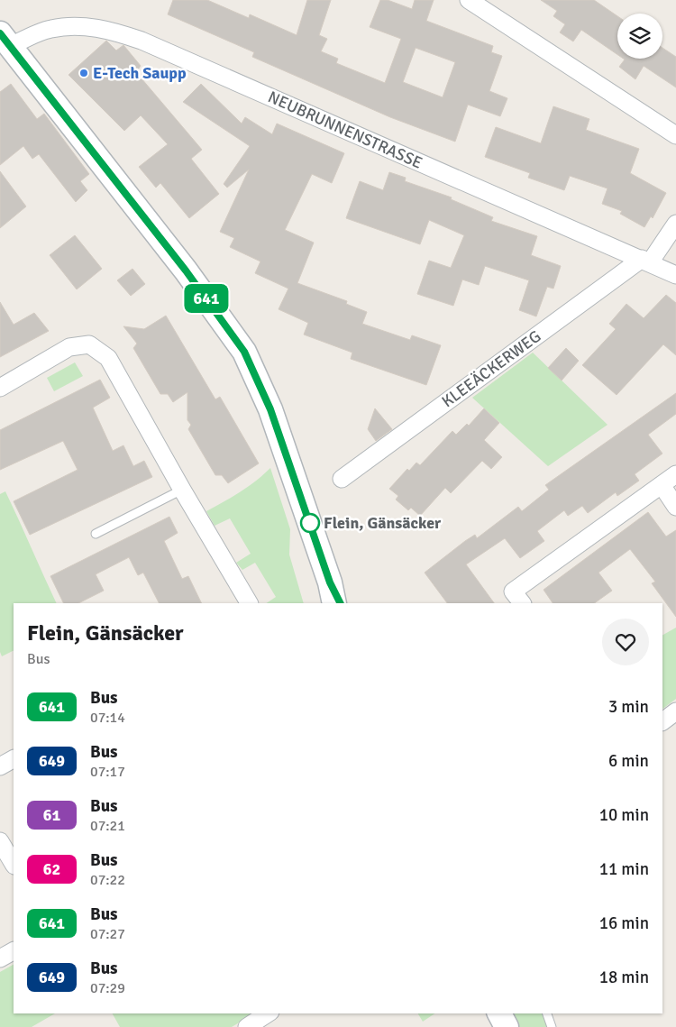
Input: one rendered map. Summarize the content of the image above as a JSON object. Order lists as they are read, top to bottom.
{
  "streets": {
    "street": ["NEUBRUNNENSTRASSE", "KLEEÄCKERWEG"]
  },
  "crossings": [
    ["NEUBRUNNENSTRASSE", "KLEEÄCKERWEG"]
  ],
  "places": ["E-Tech Saupp", "Flein, Gänsäcker"],
  "lines": ["bus line 641"],
  "page": {
    "on_map": "641",
    "heading": ["Flein, Gänsäcker", "Bus"],
    "list": [
      {
        "mark": "641",
        "name": "Bus",
        "note": "07:14",
        "value": "3 min"
      },
      {
        "mark": "649",
        "name": "Bus",
        "note": "07:17",
        "value": "6 min"
      },
      {
        "mark": "61",
        "name": "Bus",
        "note": "07:21",
        "value": "10 min"
      },
      {
        "mark": "62",
        "name": "Bus",
        "note": "07:22",
        "value": "11 min"
      },
      {
        "mark": "641",
        "name": "Bus",
        "note": "07:27",
        "value": "16 min"
      },
      {
        "mark": "649",
        "name": "Bus",
        "note": "07:29",
        "value": "18 min"
      }
    ]
  }
}
